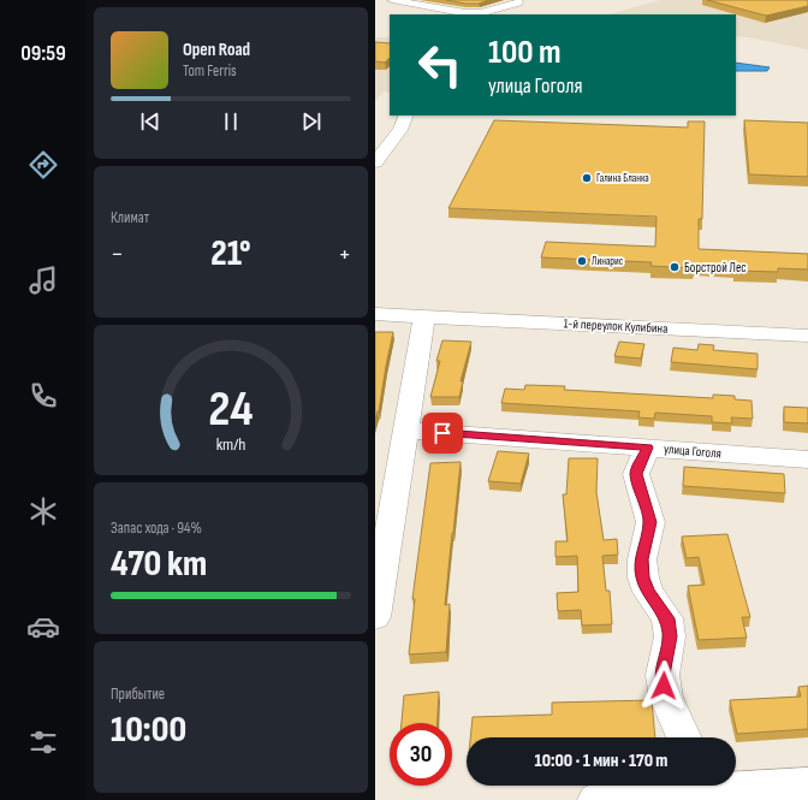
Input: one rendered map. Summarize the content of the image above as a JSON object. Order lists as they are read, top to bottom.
{
  "streets": {
    "street": ["1-й переулок Кулибина", "улица Гоголя"]
  },
  "places": ["Галина Бланка", "Линарис", "Борстрой Лес"],
  "page": {
    "tabs": "09:59",
    "turn": ["100 m", "улица Гоголя"],
    "song": ["Open Road", "Tom Ferris"],
    "tile": [
      "Климат",
      ["Запас хода · 94%", "470 km"],
      ["Прибытие", "10:00"]
    ],
    "heat": ["−", "21°", "+"],
    "limit": "30",
    "trip": "10:00 · 1 мин · 170 m",
    "gauge": ["24", "km/h"]
  }
}
